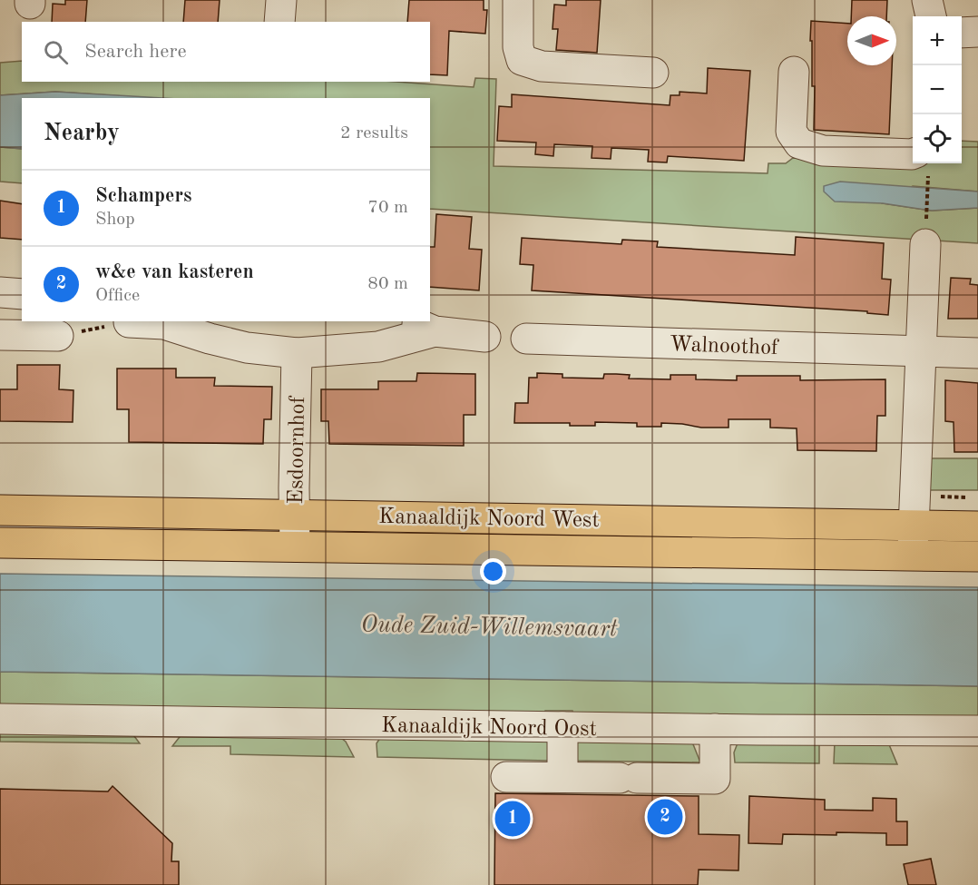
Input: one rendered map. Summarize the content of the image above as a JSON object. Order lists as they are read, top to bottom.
{
  "streets": {
    "main road": ["Kanaaldijk Noord West"],
    "street": ["Walnoothof", "Esdoornhof", "Kanaaldijk Noord Oost"]
  },
  "crossings": [
    ["Esdoornhof", "Kanaaldijk Noord West"]
  ],
  "water": ["Oude Zuid-Willemsvaart"],
  "north": "right",
  "page": {
    "map_buttons": ["+", "−"],
    "search": "Search here",
    "heading": ["Nearby", "2 results"],
    "list": [
      {
        "mark": "1",
        "name": "Schampers",
        "note": "Shop",
        "value": "70 m"
      },
      {
        "mark": "2",
        "name": "w&e van kasteren",
        "note": "Office",
        "value": "80 m"
      }
    ],
    "pins": ["2", "1"]
  }
}
